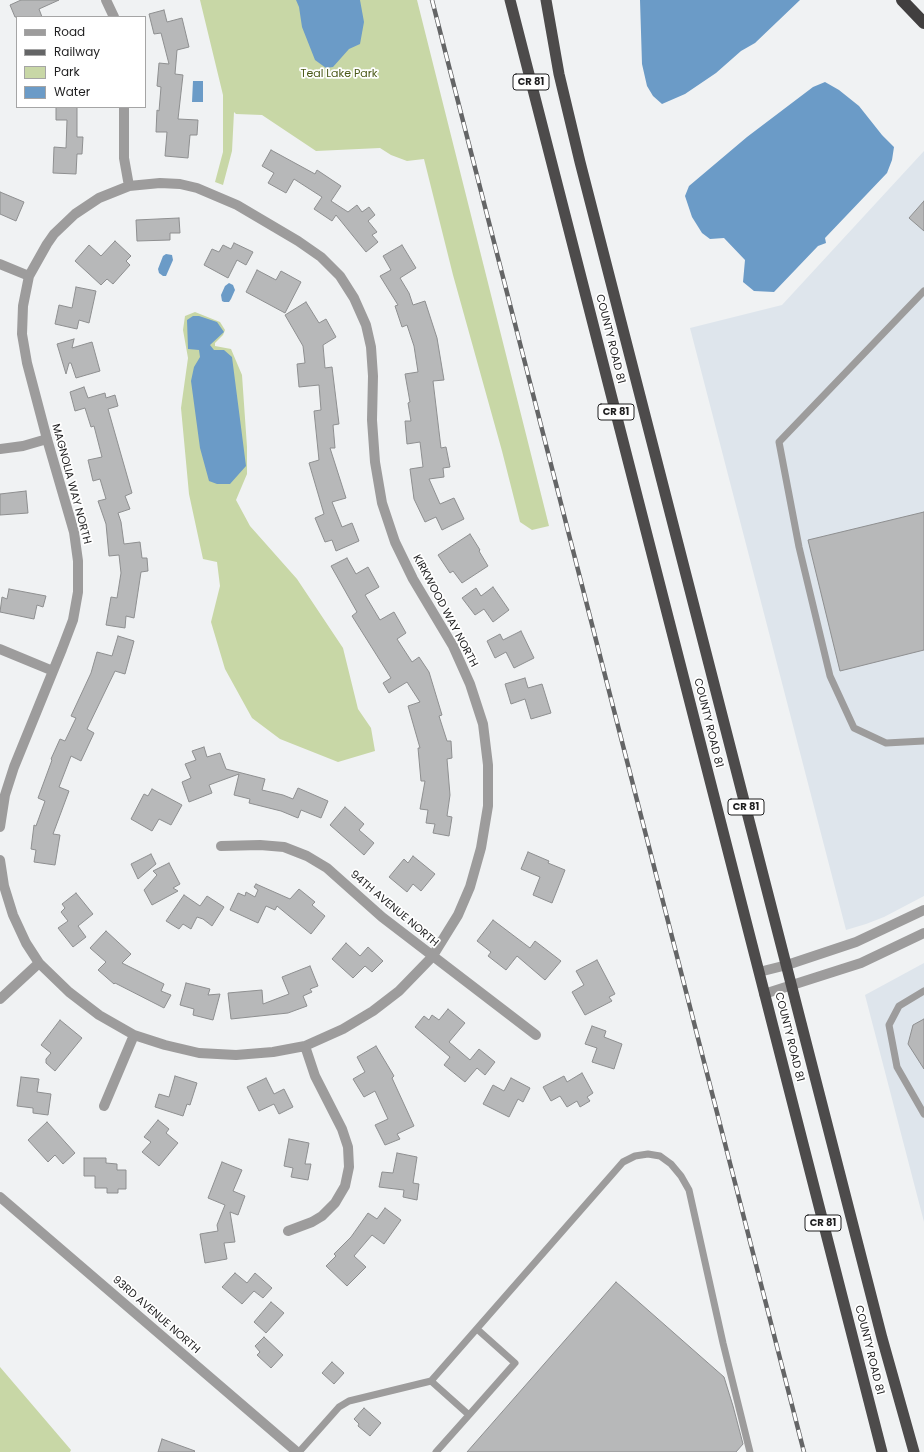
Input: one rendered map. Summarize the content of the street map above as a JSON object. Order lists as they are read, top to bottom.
{
  "streets": {
    "highway": ["CR 81", "COUNTY ROAD 81"],
    "street": [
      "MAGNOLIA WAY NORTH",
      "KIRKWOOD WAY NORTH",
      "94TH AVENUE NORTH",
      "93RD AVENUE NORTH"
    ]
  },
  "crossings": [
    ["MAGNOLIA WAY NORTH", "KIRKWOOD WAY NORTH"],
    ["KIRKWOOD WAY NORTH", "94TH AVENUE NORTH"]
  ],
  "parks": ["Teal Lake Park"],
  "legend": [
    "Road",
    "Railway",
    "Park",
    "Water"
  ]
}
